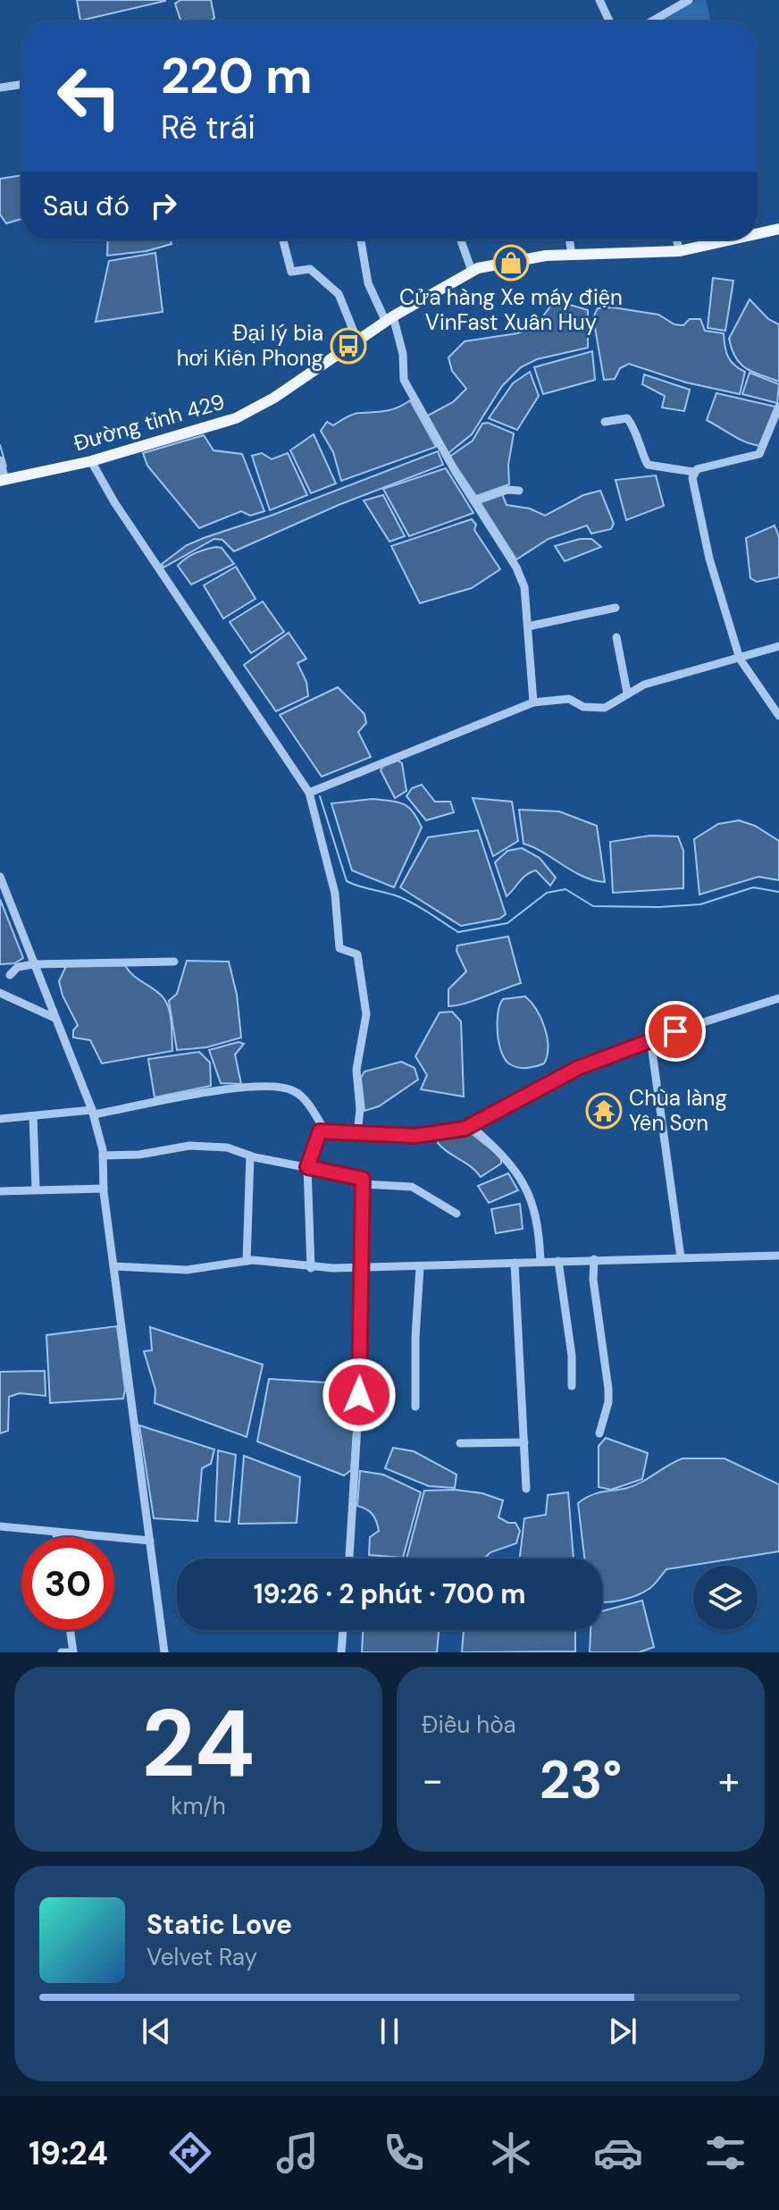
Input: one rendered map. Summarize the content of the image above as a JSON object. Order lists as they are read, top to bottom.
{
  "streets": {
    "main road": ["Đường tỉnh 429"]
  },
  "places": {
    "shop": ["Cửa hàng Xe máy điện VinFast Xuân Huy"],
    "bus stop": ["Đại lý bia hơi Kiên Phong"],
    "temple": ["Chùa làng Yên Sơn"]
  },
  "page": {
    "turn": ["220 m", "Rẽ trái"],
    "then": "Sau đó",
    "limit": "30",
    "trip": "19:26 · 2 phút · 700 m",
    "tile": [
      ["24", "km/h"],
      "Điều hòa"
    ],
    "heat": ["−", "23°", "+"],
    "song": ["Static Love", "Velvet Ray"],
    "tabs": "19:24"
  }
}
